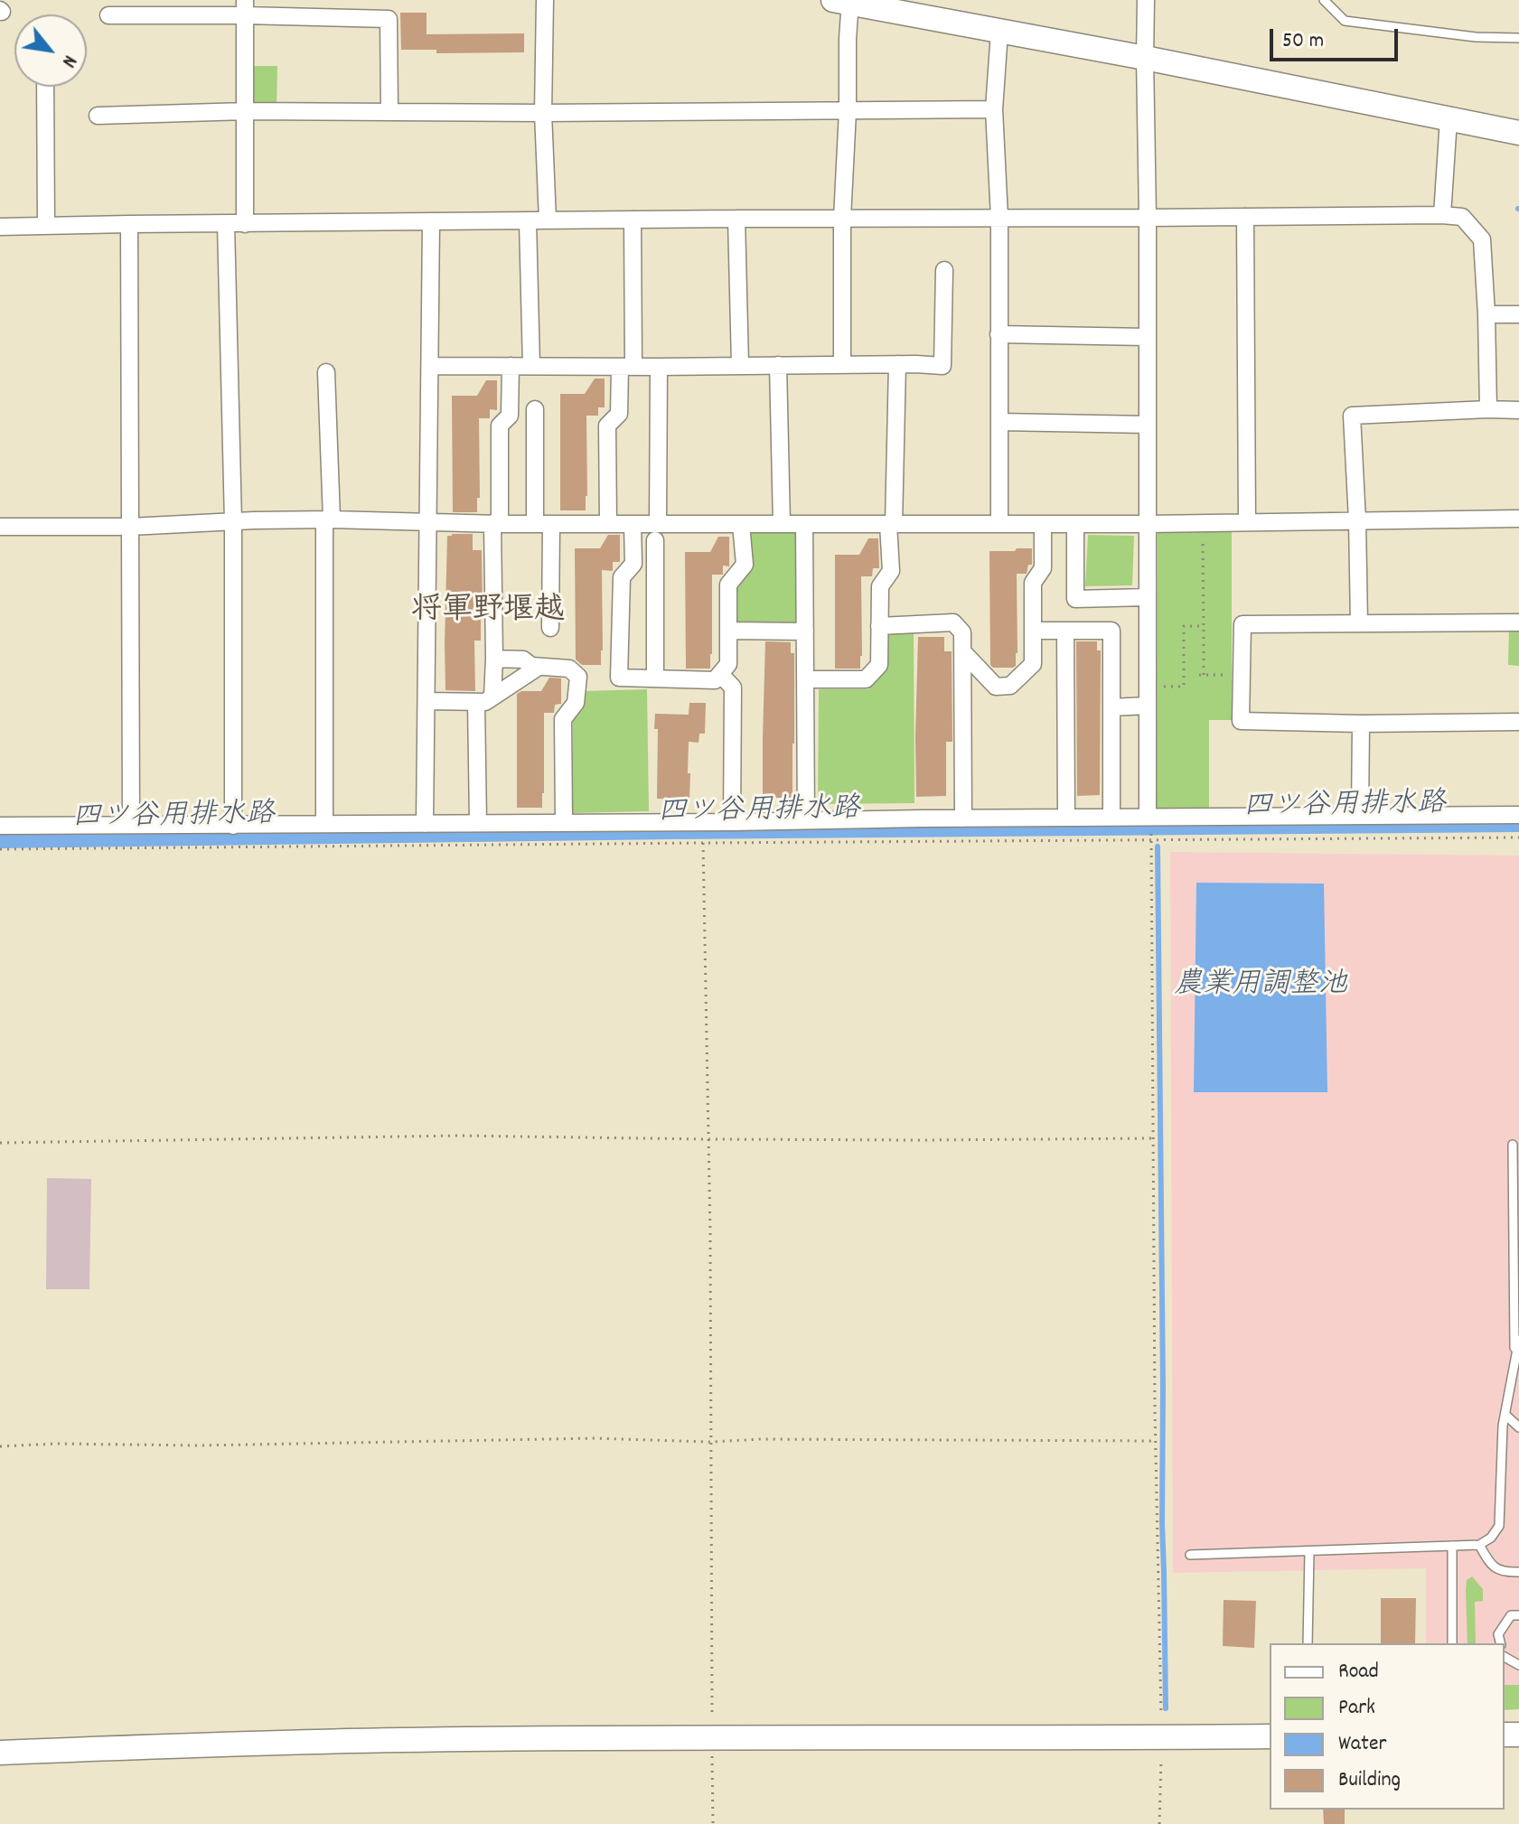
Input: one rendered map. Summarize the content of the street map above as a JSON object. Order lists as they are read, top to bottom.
{
  "districts": ["将軍野堰越"],
  "water": ["四ツ谷用排水路", "農業用調整池"],
  "legend": [
    "Road",
    "Park",
    "Water",
    "Building"
  ],
  "scale_bar": "50 m",
  "north": "bottom right"
}
